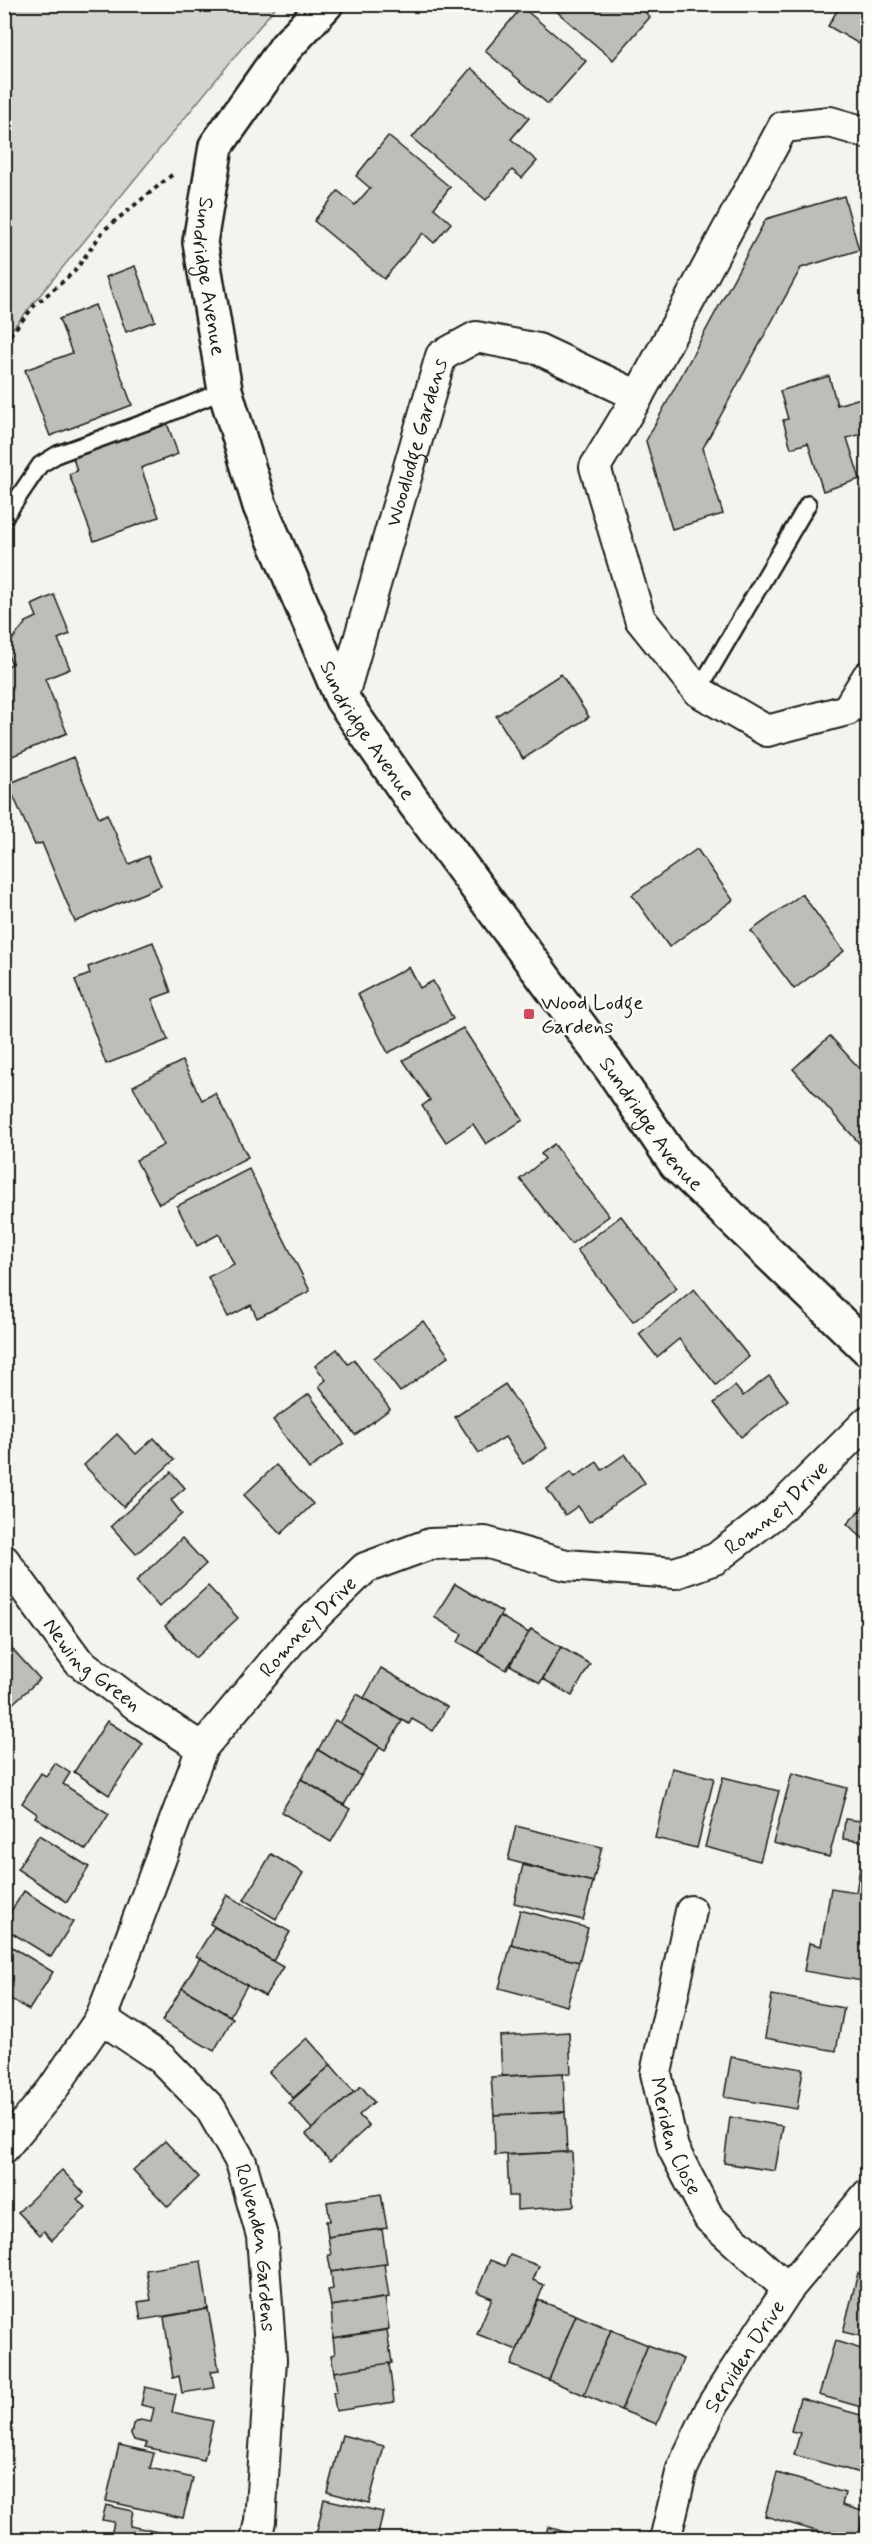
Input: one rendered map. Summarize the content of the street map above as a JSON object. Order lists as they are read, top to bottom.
{
  "streets": {
    "street": [
      "Sundridge Avenue",
      "Woodlodge Gardens",
      "Romney Drive",
      "Newing Green",
      "Meriden Close",
      "Rolvenden Gardens",
      "Serviden Drive"
    ]
  },
  "crossings": [
    ["Sundridge Avenue", "Woodlodge Gardens"],
    ["Romney Drive", "Newing Green"],
    ["Romney Drive", "Rolvenden Gardens"],
    ["Meriden Close", "Serviden Drive"]
  ],
  "places": {
    "transit": ["Wood Lodge Gardens"]
  }
}
